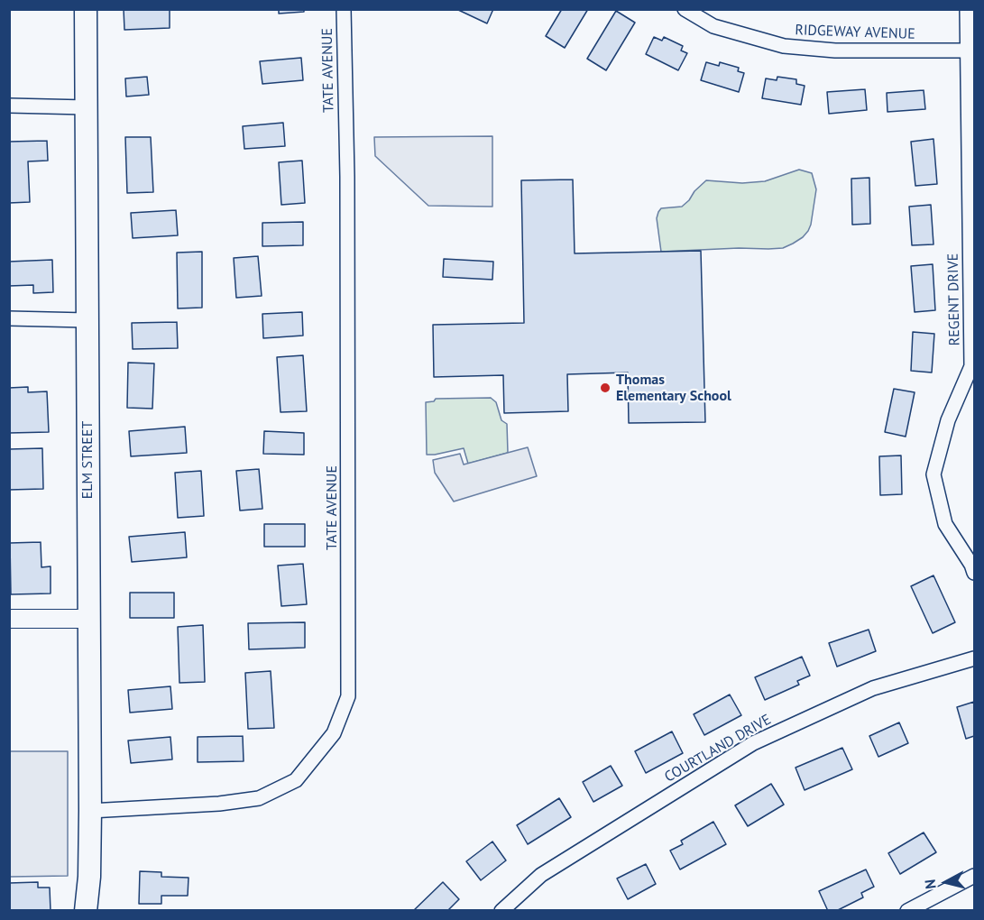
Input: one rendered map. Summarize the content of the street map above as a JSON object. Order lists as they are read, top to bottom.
{
  "streets": {
    "main road": ["ELM STREET"],
    "street": [
      "RIDGEWAY AVENUE",
      "TATE AVENUE",
      "REGENT DRIVE",
      "COURTLAND DRIVE"
    ]
  },
  "crossings": [
    ["RIDGEWAY AVENUE", "REGENT DRIVE"],
    ["TATE AVENUE", "ELM STREET"]
  ],
  "places": ["Thomas Elementary School"],
  "north": "left"
}
